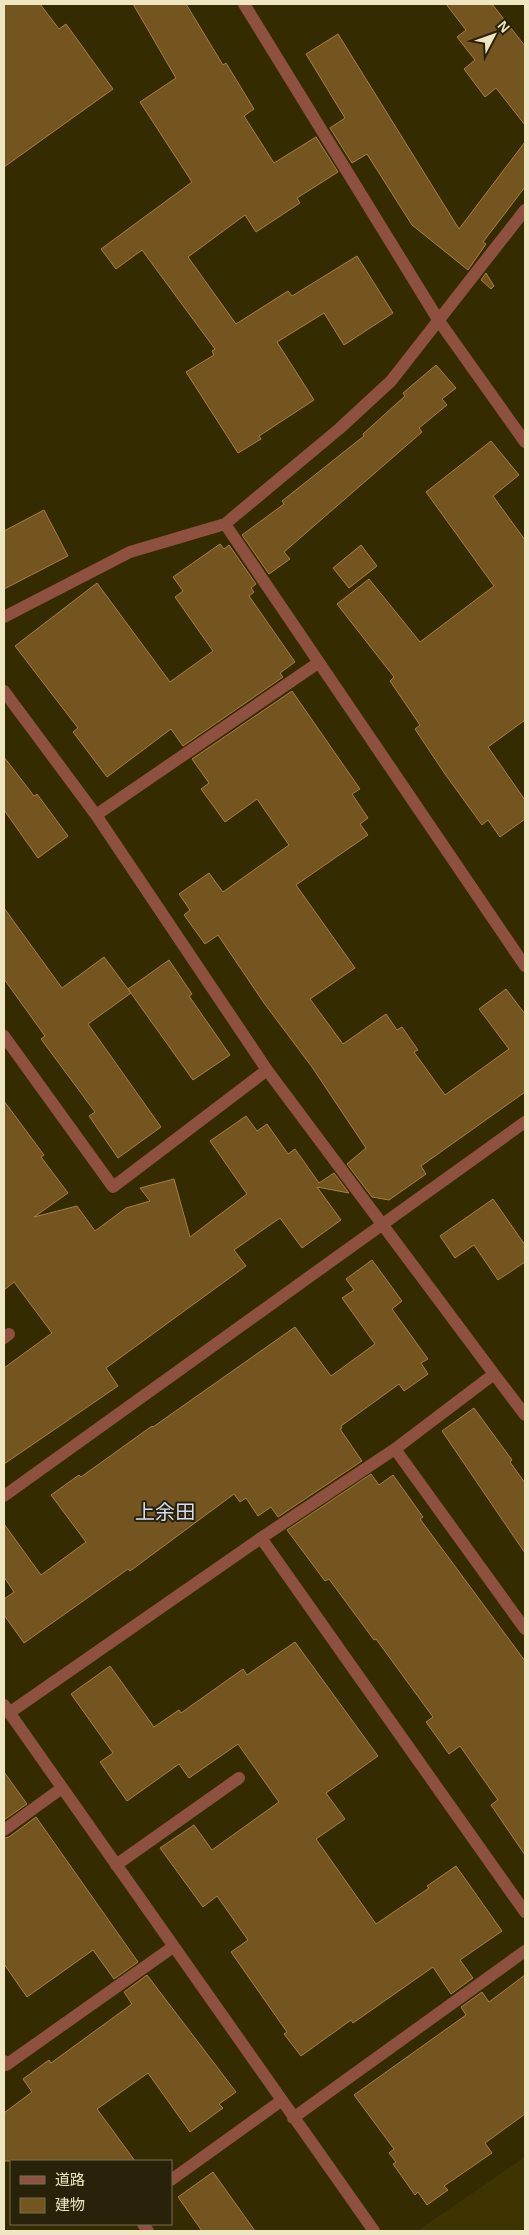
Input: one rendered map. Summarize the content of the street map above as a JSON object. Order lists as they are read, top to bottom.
{
  "districts": ["上余田"],
  "legend": ["道路", "建物"],
  "north": "top right"
}
